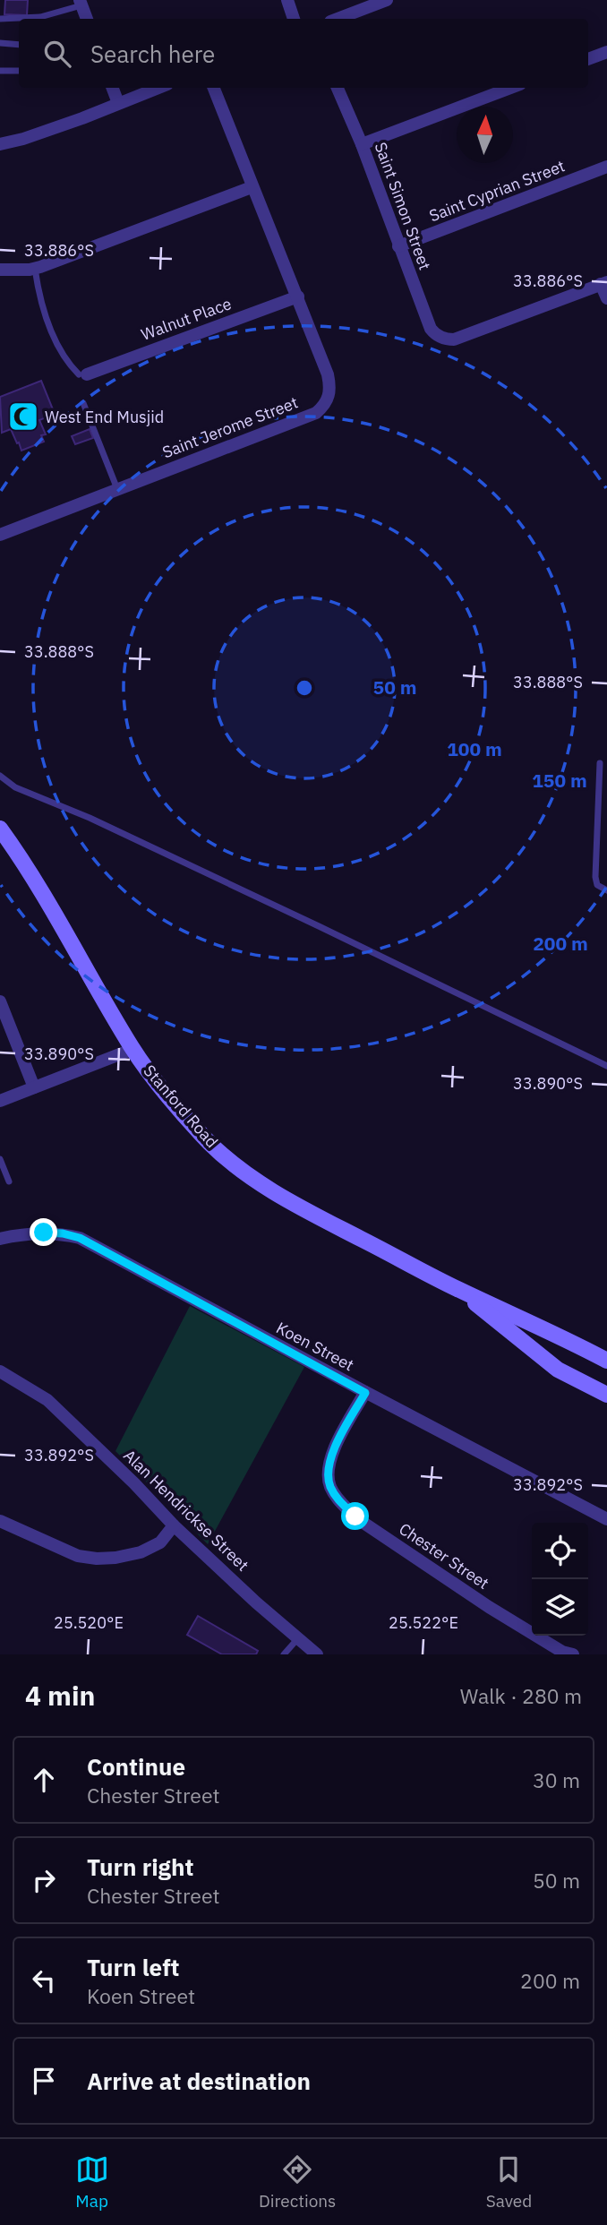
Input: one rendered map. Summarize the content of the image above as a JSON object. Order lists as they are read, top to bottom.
{
  "streets": {
    "main road": ["Stanford Road"],
    "street": [
      "Saint Cyprian Street",
      "Saint Simon Street",
      "Walnut Place",
      "Saint Jerome Street",
      "Koen Street",
      "Alan Hendrickse Street",
      "Chester Street"
    ]
  },
  "crossings": [
    ["Saint Cyprian Street", "Saint Simon Street"],
    ["Walnut Place", "Saint Jerome Street"],
    ["Koen Street", "Chester Street"]
  ],
  "places": {
    "mosque": ["West End Musjid"]
  },
  "north": "top",
  "page": {
    "search": "Search here",
    "heading": ["4 min", "Walk · 280 m"],
    "list": [
      ["Continue", "Chester Street", "30 m"],
      ["Turn right", "Chester Street", "50 m"],
      ["Turn left", "Koen Street", "200 m"],
      "Arrive at destination"
    ],
    "nav": ["Map", "Directions", "Saved"]
  },
  "coordinates": [
    "33.886°S",
    "33.888°S",
    "33.890°S",
    "33.892°S",
    "25.520°E",
    "25.522°E"
  ],
  "rings": [
    "50 m",
    "100 m",
    "150 m",
    "200 m"
  ]
}
